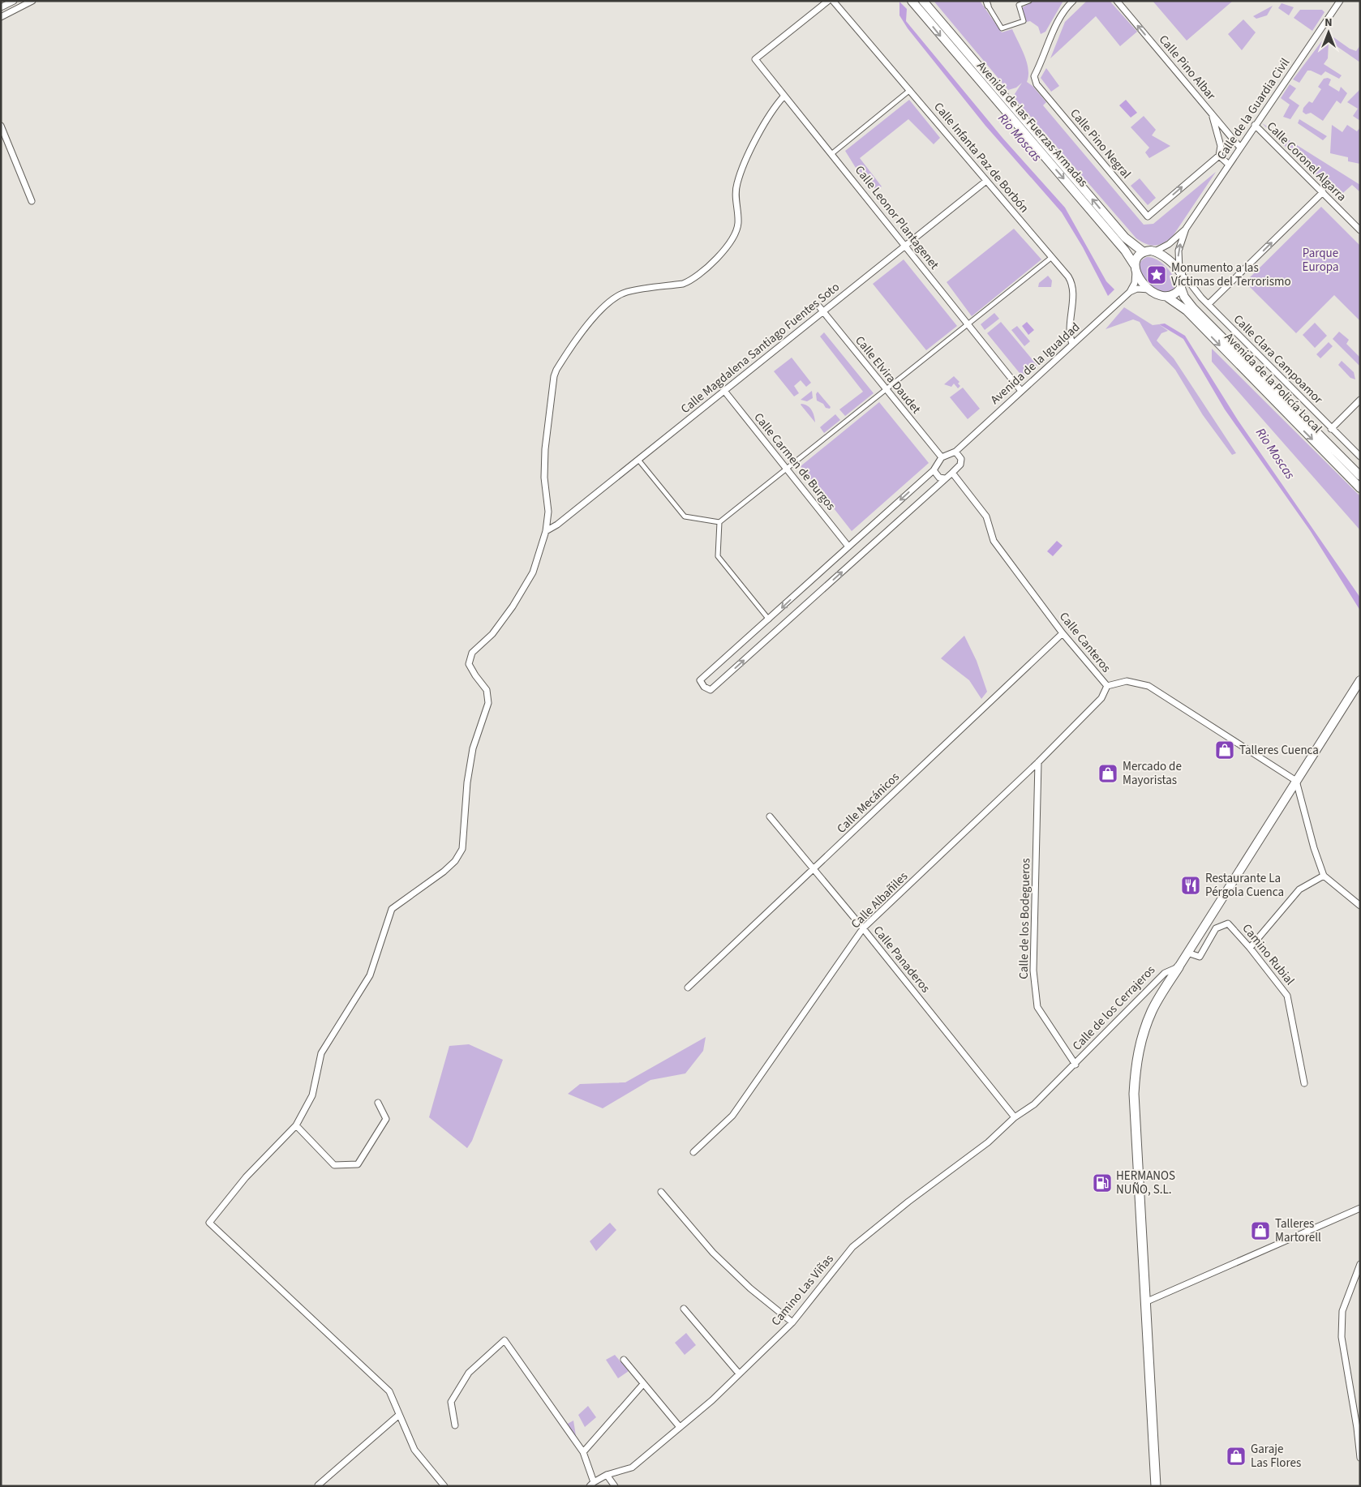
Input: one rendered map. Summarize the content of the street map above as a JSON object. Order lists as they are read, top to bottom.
{
  "streets": {
    "main road": ["Avenida de las Fuerzas Armadas", "Avenida de la Policía Local"],
    "street": [
      "Calle Pino Albar",
      "Calle de la Guardia Civil",
      "Calle Pino Negral",
      "Calle Infanta Paz de Borbón",
      "Calle Coronel Algarra",
      "Calle Leonor Plantagenet",
      "Calle Magdalena Santiago Fuentes Soto",
      "Calle Clara Campoamor",
      "Avenida de la Igualdad",
      "Calle Elvira Daudet",
      "Calle Carmen de Burgos",
      "Calle Canteros",
      "Calle Mecánicos",
      "Calle Albañiles",
      "Calle de los Bodegueros",
      "Camino Rubial",
      "Calle Panaderos",
      "Calle de los Cerrajeros",
      "Camino Las Viñas"
    ]
  },
  "crossings": [
    ["Calle Pino Albar", "Calle de la Guardia Civil"],
    ["Calle de la Guardia Civil", "Avenida de las Fuerzas Armadas"],
    ["Calle de la Guardia Civil", "Calle Pino Negral"],
    ["Calle de la Guardia Civil", "Calle Coronel Algarra"],
    ["Calle de la Guardia Civil", "Calle Clara Campoamor"],
    ["Calle de la Guardia Civil", "Avenida de la Policía Local"],
    ["Avenida de las Fuerzas Armadas", "Calle Clara Campoamor"],
    ["Avenida de las Fuerzas Armadas", "Avenida de la Policía Local"],
    ["Calle Infanta Paz de Borbón", "Calle Magdalena Santiago Fuentes Soto"],
    ["Calle Infanta Paz de Borbón", "Avenida de la Igualdad"],
    ["Calle Leonor Plantagenet", "Calle Magdalena Santiago Fuentes Soto"],
    ["Calle Leonor Plantagenet", "Avenida de la Igualdad"],
    ["Calle Magdalena Santiago Fuentes Soto", "Calle Elvira Daudet"],
    ["Calle Magdalena Santiago Fuentes Soto", "Calle Carmen de Burgos"],
    ["Calle Clara Campoamor", "Avenida de la Policía Local"],
    ["Calle Canteros", "Calle Mecánicos"],
    ["Calle Canteros", "Calle Albañiles"],
    ["Calle Mecánicos", "Calle Panaderos"],
    ["Calle Albañiles", "Calle de los Bodegueros"],
    ["Calle Albañiles", "Calle Panaderos"],
    ["Calle de los Bodegueros", "Calle de los Cerrajeros"],
    ["Calle Panaderos", "Calle de los Cerrajeros"],
    ["Calle Panaderos", "Camino Las Viñas"],
    ["Calle de los Cerrajeros", "Camino Las Viñas"]
  ],
  "one_way": ["Calle Pino Albar"],
  "water": ["Rio Moscas"],
  "parks": ["Parque Europa"],
  "places": {
    "place": ["Monumento a las Víctimas del Terrorismo"],
    "shop": [
      "Talleres Cuenca",
      "Mercado de Mayoristas",
      "Talleres Martorell",
      "Garaje Las Flores"
    ],
    "restaurant": ["Restaurante La Pérgola Cuenca"],
    "fuel station": ["HERMANOS NUÑO, S.L."]
  },
  "north": "top"
}
